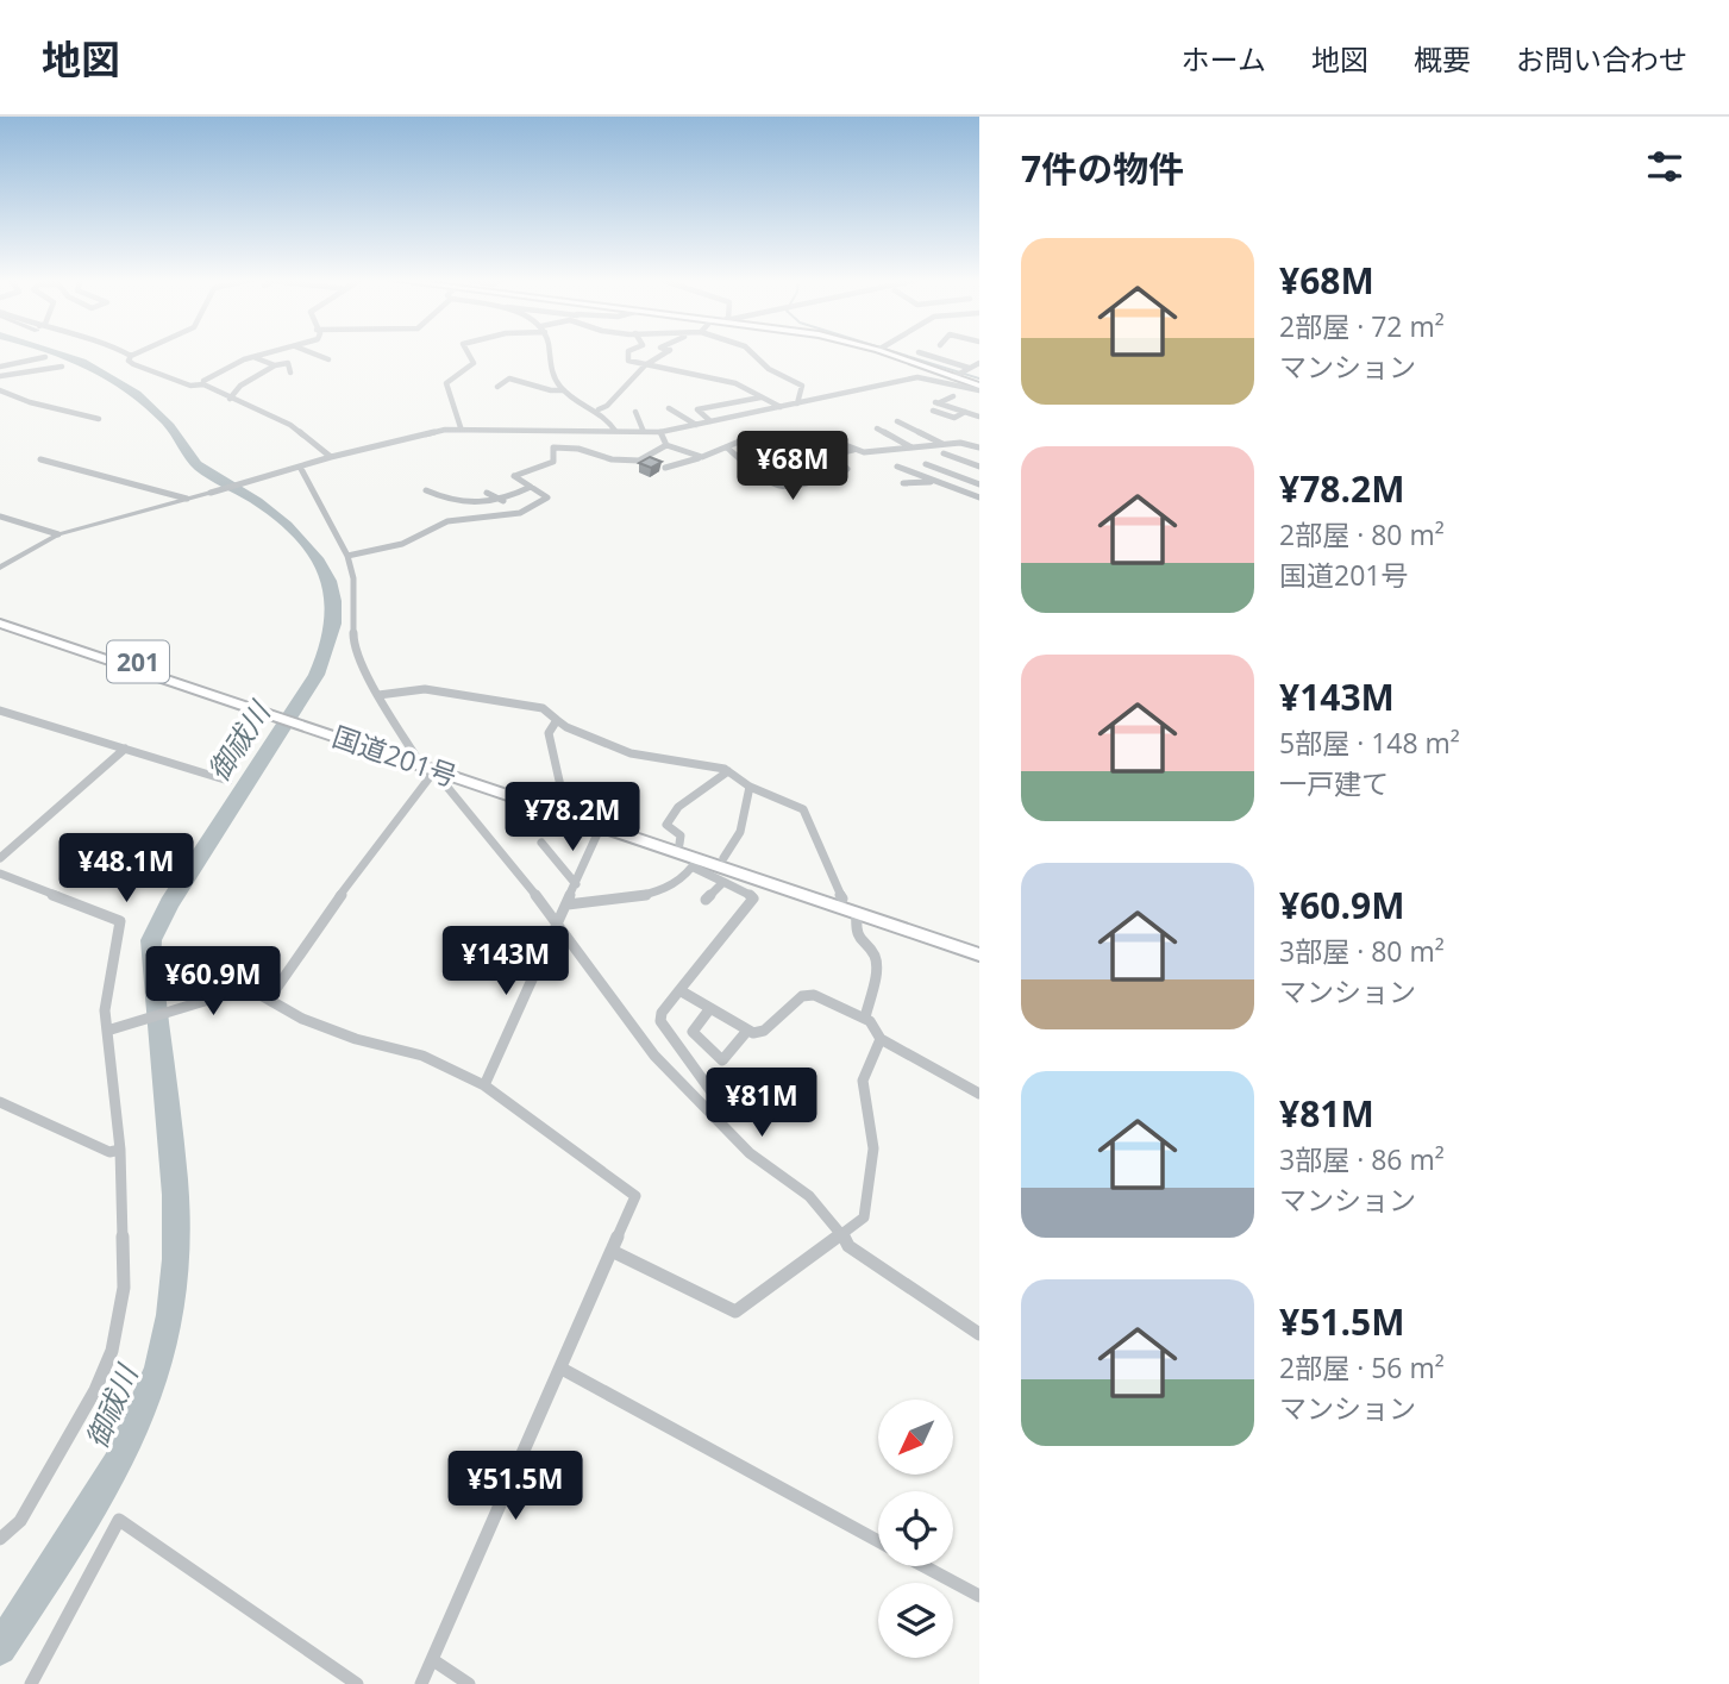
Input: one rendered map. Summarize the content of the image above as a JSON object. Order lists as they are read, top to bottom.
{
  "streets": {
    "highway": ["201", "国道201号"]
  },
  "water": ["御祓川"],
  "north": "bottom left",
  "page": {
    "header": "地図",
    "nav": [
      "ホーム",
      "地図",
      "概要",
      "お問い合わせ"
    ],
    "heading": "7件の物件",
    "list": [
      {
        "name": "¥68M",
        "note": "2部屋 · 72 m² · マンション"
      },
      {
        "name": "¥78.2M",
        "note": "2部屋 · 80 m² · 国道201号"
      },
      {
        "name": "¥143M",
        "note": "5部屋 · 148 m² · 一戸建て"
      },
      {
        "name": "¥60.9M",
        "note": "3部屋 · 80 m² · マンション"
      },
      {
        "name": "¥81M",
        "note": "3部屋 · 86 m² · マンション"
      },
      {
        "name": "¥51.5M",
        "note": "2部屋 · 56 m² · マンション"
      }
    ],
    "price": [
      "¥68M",
      "¥78.2M",
      "¥48.1M",
      "¥143M",
      "¥60.9M",
      "¥81M",
      "¥51.5M"
    ]
  }
}
